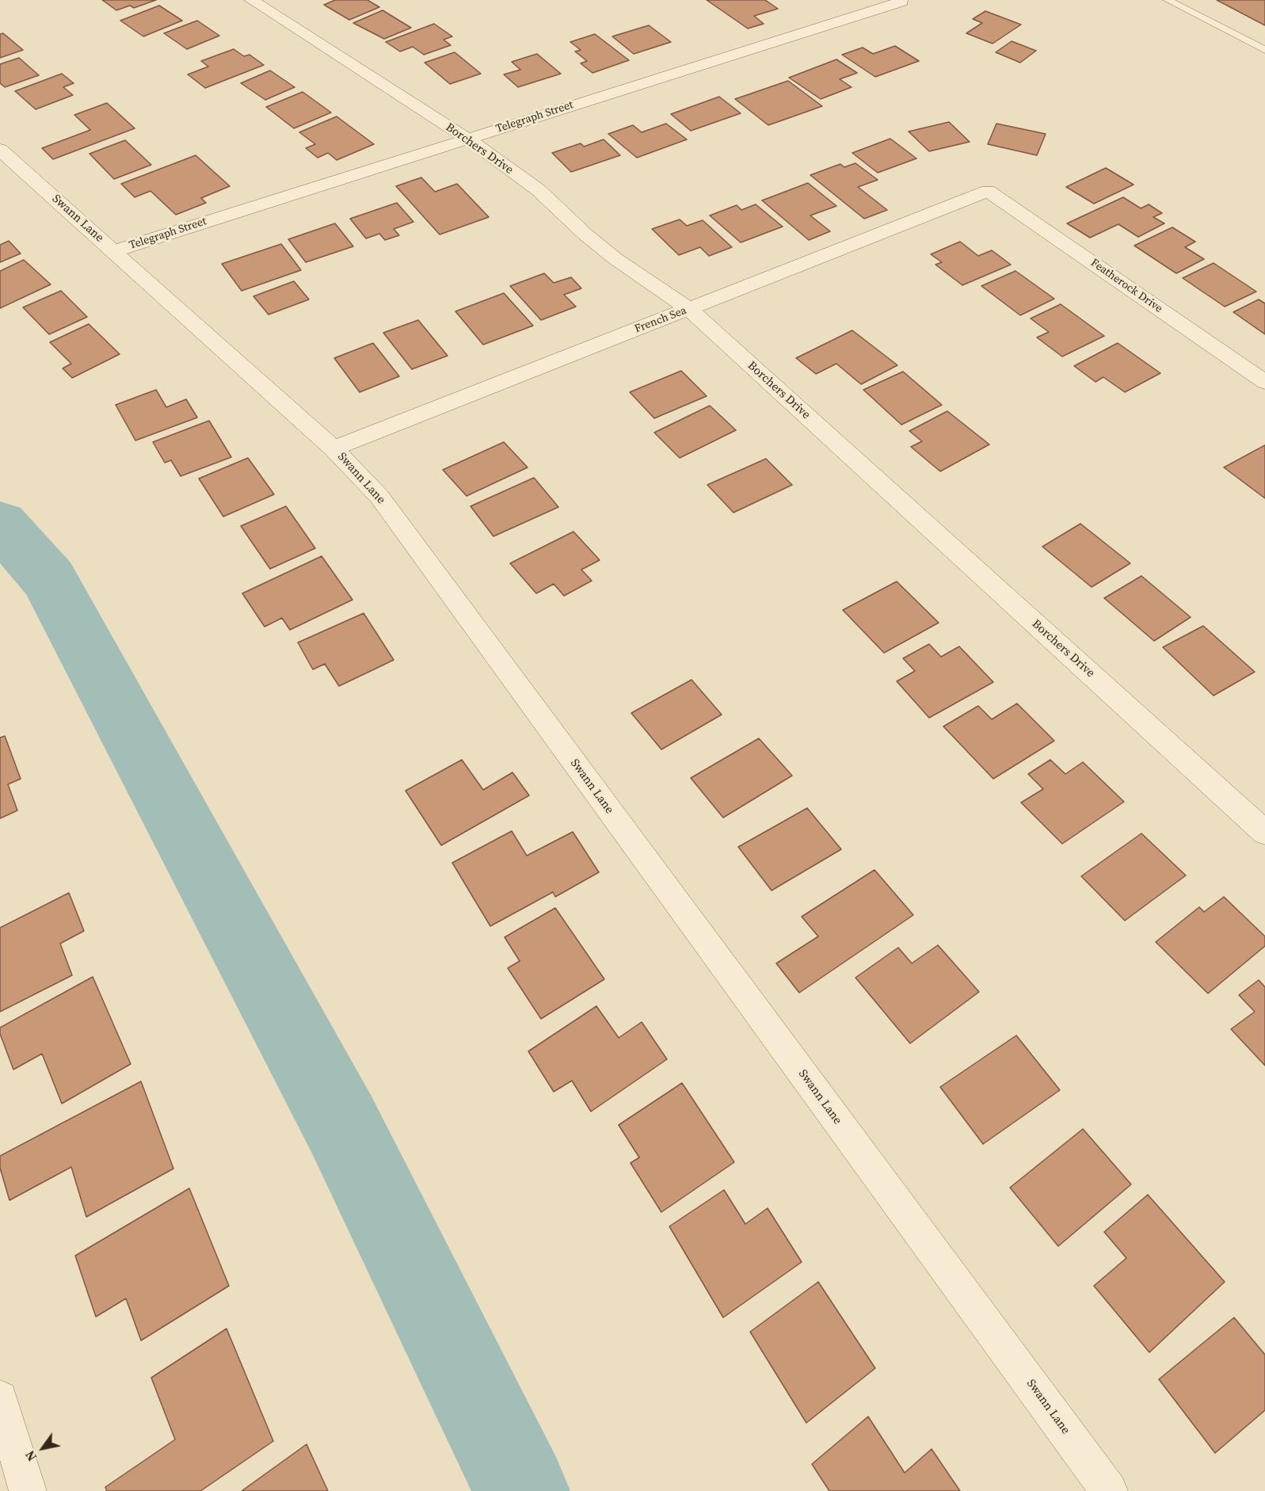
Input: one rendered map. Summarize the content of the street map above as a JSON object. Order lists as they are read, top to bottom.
{
  "streets": {
    "street": [
      "Telegraph Street",
      "Borchers Drive",
      "Swann Lane",
      "Featherock Drive",
      "French Sea"
    ]
  },
  "crossings": [
    ["Telegraph Street", "Borchers Drive"],
    ["Telegraph Street", "Swann Lane"],
    ["Borchers Drive", "French Sea"],
    ["Swann Lane", "French Sea"],
    ["Featherock Drive", "French Sea"]
  ],
  "north": "bottom left"
}
